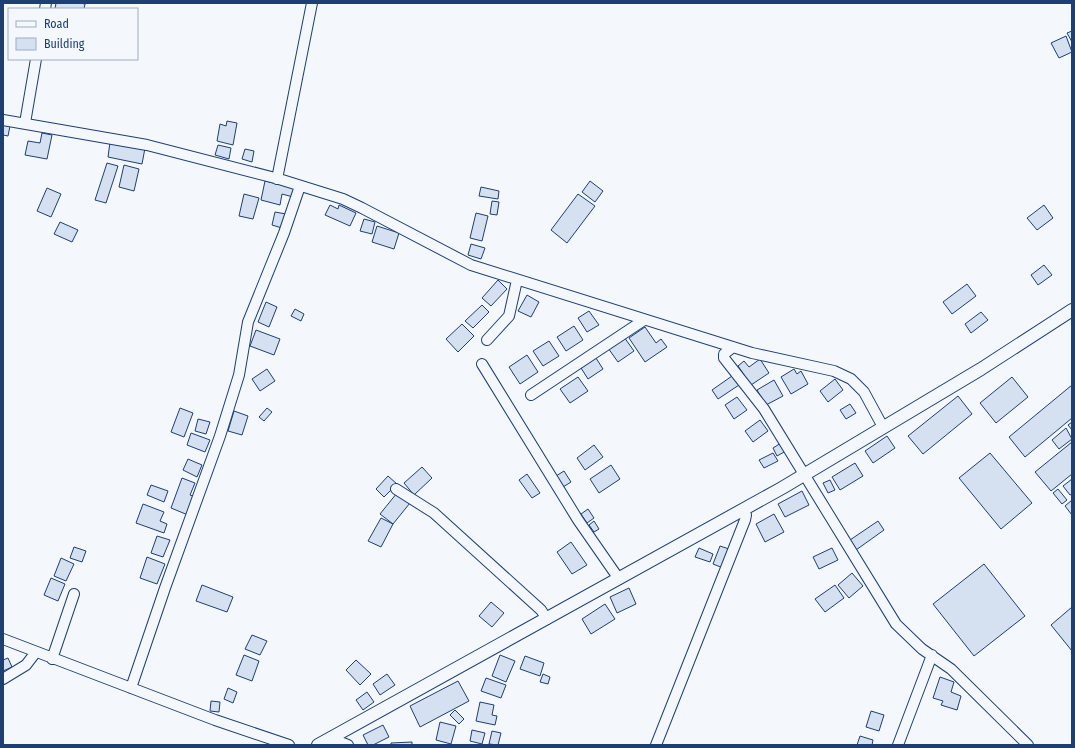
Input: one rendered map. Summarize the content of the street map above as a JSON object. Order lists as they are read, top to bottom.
{
  "legend": ["Road", "Building"]
}
